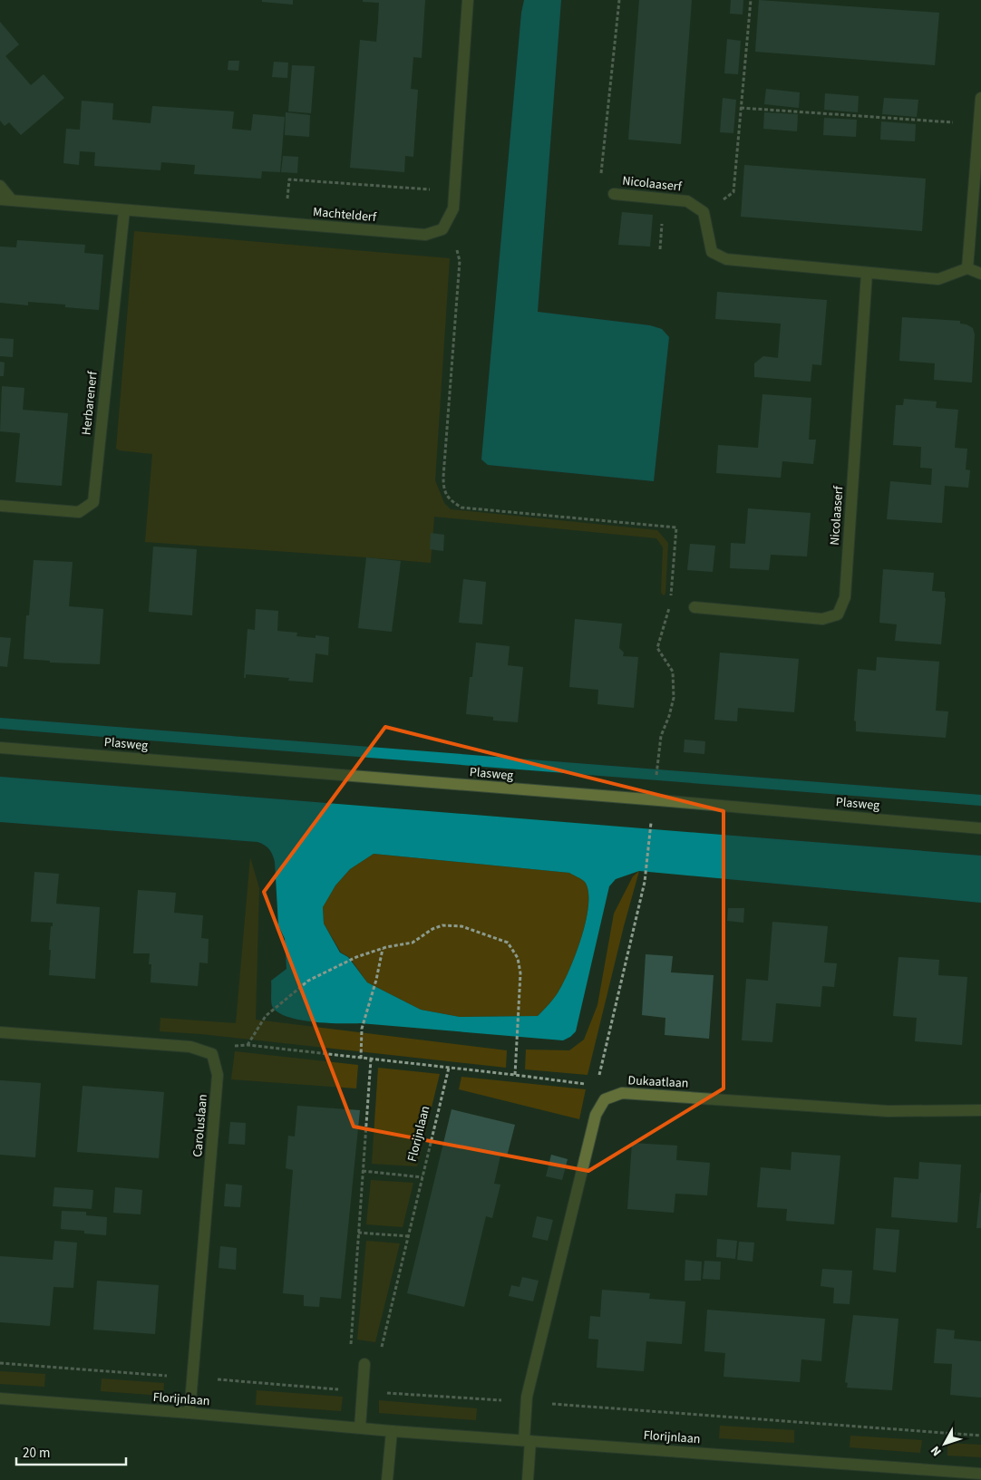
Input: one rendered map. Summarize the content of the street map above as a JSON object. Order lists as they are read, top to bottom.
{
  "streets": {
    "street": [
      "Nicolaaserf",
      "Machtelderf",
      "Herbarenerf",
      "Plasweg",
      "Dukaatlaan",
      "Caroluslaan",
      "Florijnlaan"
    ]
  },
  "crossings": [
    ["Machtelderf", "Herbarenerf"],
    ["Dukaatlaan", "Florijnlaan"],
    ["Caroluslaan", "Florijnlaan"]
  ],
  "scale_bar": "20 m",
  "north": "bottom left"
}
